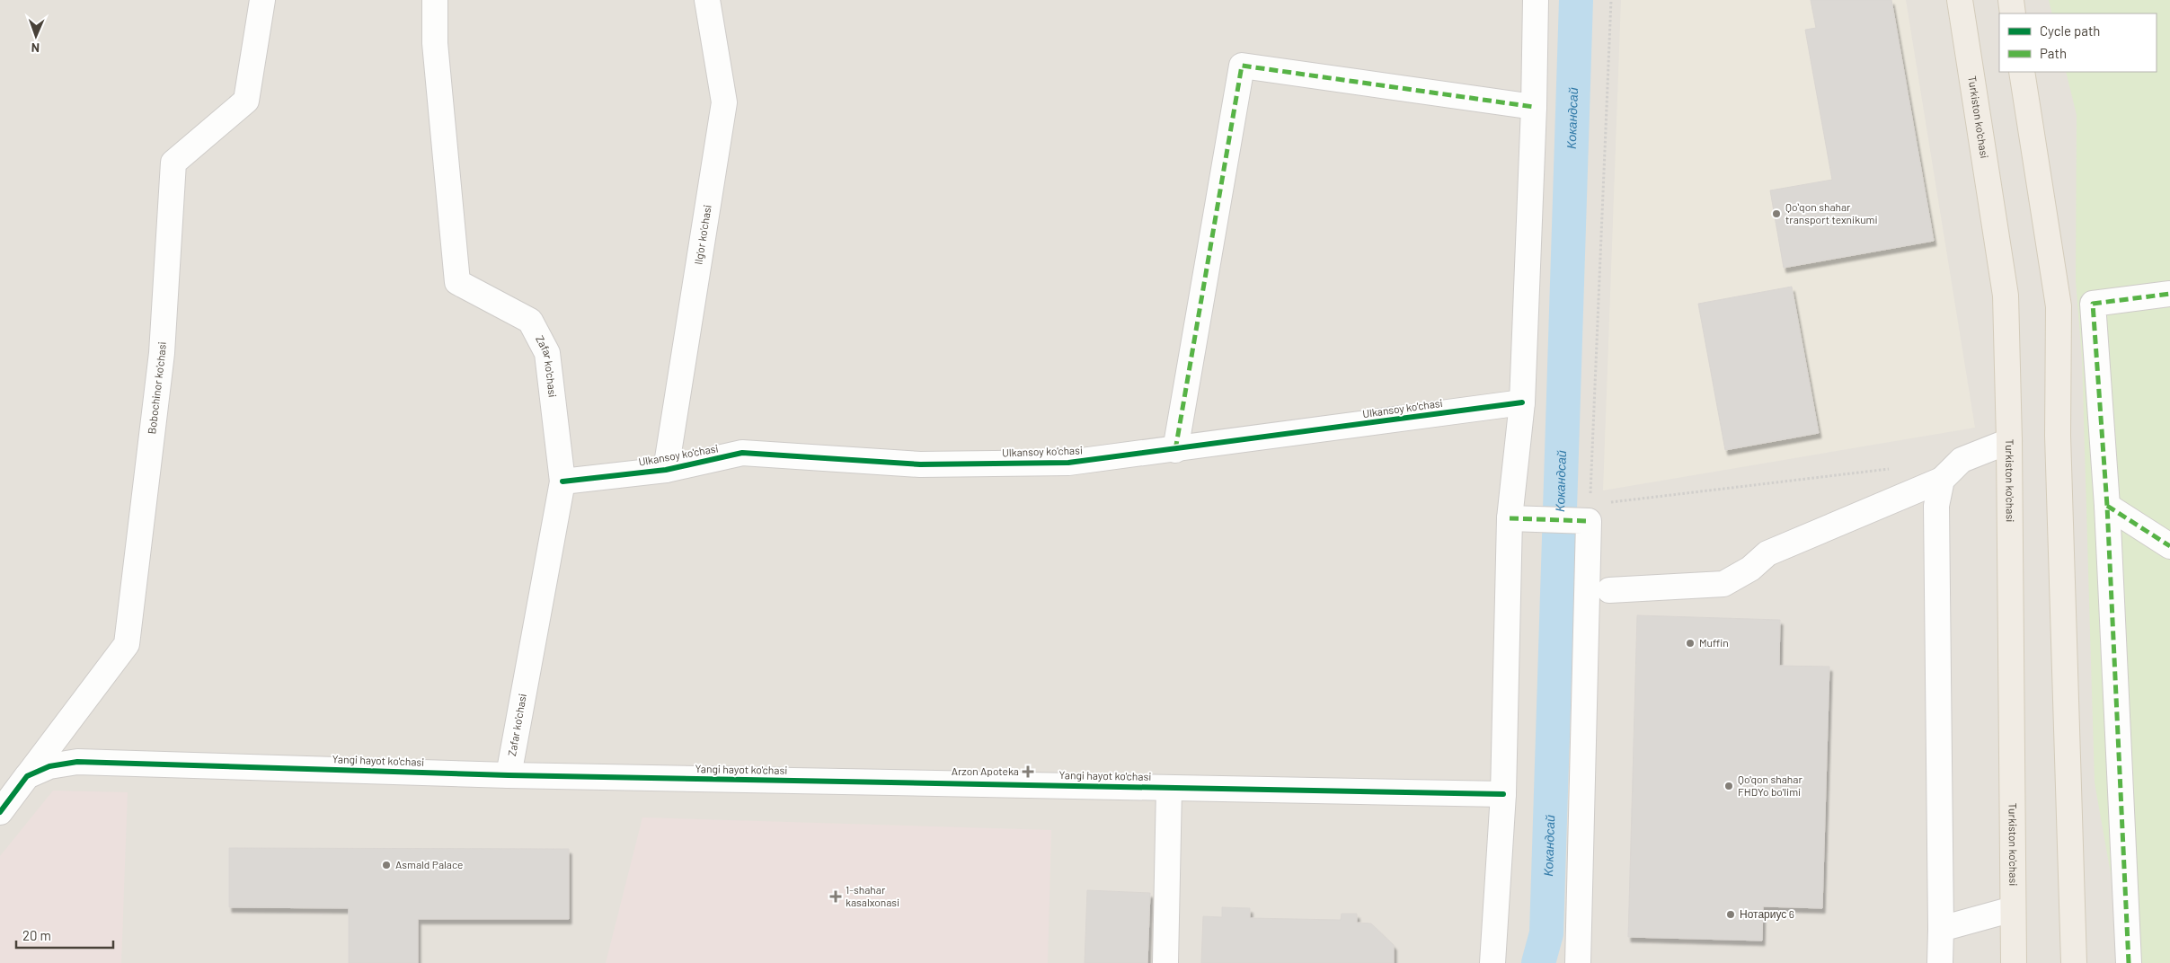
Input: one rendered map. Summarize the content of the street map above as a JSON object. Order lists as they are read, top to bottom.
{
  "streets": {
    "main road": ["Turkiston ko'chasi"],
    "street": [
      "Ilg'or ko'chasi",
      "Zafar ko'chasi",
      "Bobochinor ko'chasi",
      "Ulkansoy ko'chasi",
      "Yangi hayot ko'chasi"
    ]
  },
  "crossings": [
    ["Ilg'or ko'chasi", "Ulkansoy ko'chasi"],
    ["Zafar ko'chasi", "Ulkansoy ko'chasi"],
    ["Zafar ko'chasi", "Yangi hayot ko'chasi"],
    ["Bobochinor ko'chasi", "Yangi hayot ko'chasi"]
  ],
  "water": ["Кокандсай"],
  "places": {
    "other": [
      "Qoʻqon shahar transport texnikumi",
      "Muffin",
      "Qo'qon shahar FHDYo bo'limi",
      "Asmald Palace",
      "Нотариус 6"
    ],
    "health": ["Arzon Apoteka", "1-shahar kasalxonasi"]
  },
  "legend": ["Cycle path", "Path"],
  "scale_bar": "20 m",
  "north": "bottom"
}
